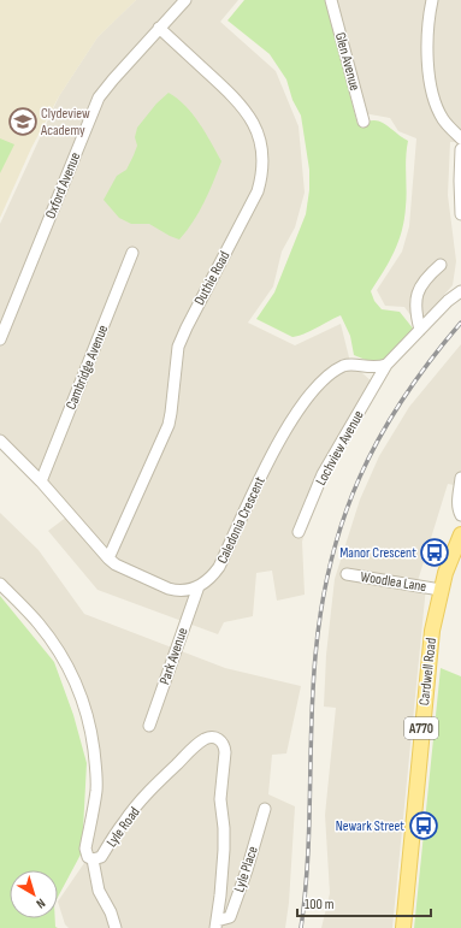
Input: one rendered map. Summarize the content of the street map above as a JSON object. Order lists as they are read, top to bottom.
{
  "streets": {
    "main road": ["Cardwell Road", "A770"],
    "street": [
      "Glen Avenue",
      "Oxford Avenue",
      "Duthie Road",
      "Cambridge Avenue",
      "Lochview Avenue",
      "Caledonia Crescent",
      "Woodlea Lane",
      "Park Avenue",
      "Lyle Road",
      "Lyle Place"
    ]
  },
  "crossings": [
    ["Oxford Avenue", "Duthie Road"],
    ["Lochview Avenue", "Caledonia Crescent"],
    ["Caledonia Crescent", "Park Avenue"],
    ["Woodlea Lane", "Cardwell Road"],
    ["Lyle Road", "Lyle Place"]
  ],
  "places": {
    "school or university": ["Clydeview Academy"],
    "bus stop": ["Manor Crescent", "Newark Street"]
  },
  "scale_bar": "100 m",
  "north": "bottom right"
}
